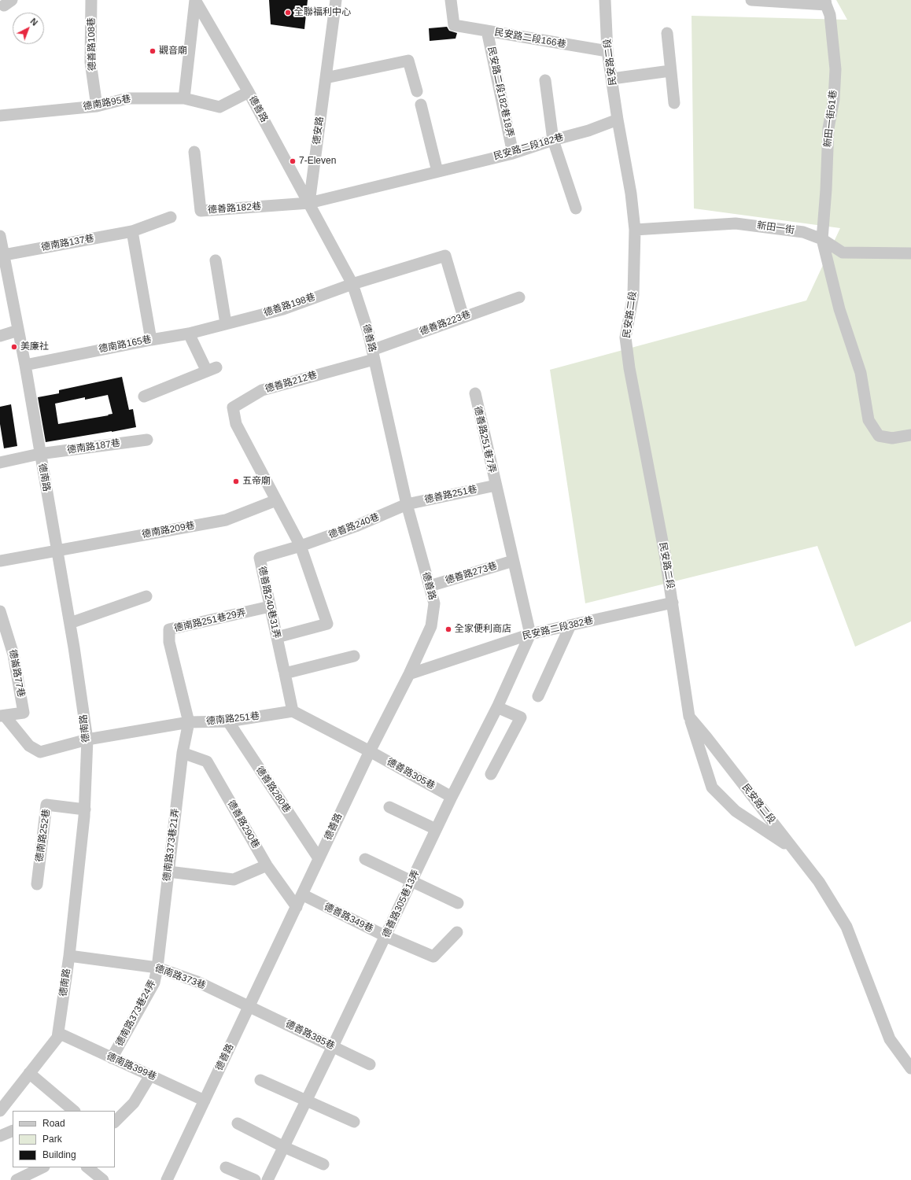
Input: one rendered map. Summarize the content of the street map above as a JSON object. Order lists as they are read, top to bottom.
{
  "streets": {
    "street": [
      "民安路二段166巷",
      "德善路108巷",
      "民安路二段",
      "民安路二段182巷18弄",
      "德南路95巷",
      "德善路",
      "新田一街61巷",
      "德安路",
      "民安路二段182巷",
      "德善路182巷",
      "新田一街",
      "德南路137巷",
      "德善路198巷",
      "德善路223巷",
      "德南路165巷",
      "德善路212巷",
      "德善路251巷7弄",
      "德南路187巷",
      "德南路",
      "德善路251巷",
      "德善路240巷",
      "德南路209巷",
      "德善路273巷",
      "德善路240巷31弄",
      "德南路251巷29弄",
      "民安路二段382巷",
      "德崙路77巷",
      "德南路251巷",
      "德善路305巷",
      "德善路280巷",
      "德善路290巷",
      "德南路252巷",
      "德南路373巷21弄",
      "德善路305巷13弄",
      "德善路349巷",
      "德南路373巷",
      "德南路373巷24弄",
      "德善路385巷",
      "德南路399巷"
    ]
  },
  "crossings": [
    ["民安路二段166巷", "民安路二段"],
    ["民安路二段166巷", "民安路二段182巷18弄"],
    ["德善路108巷", "德南路95巷"],
    ["民安路二段", "民安路二段182巷"],
    ["民安路二段", "新田一街"],
    ["民安路二段", "民安路二段382巷"],
    ["民安路二段182巷18弄", "民安路二段182巷"],
    ["德南路95巷", "德善路"],
    ["德善路", "德安路"],
    ["德善路", "民安路二段182巷"],
    ["德善路", "德善路182巷"],
    ["德善路", "德善路198巷"],
    ["德善路", "德善路223巷"],
    ["德善路", "德善路212巷"],
    ["德善路", "德善路251巷"],
    ["德善路", "德善路240巷"],
    ["德善路", "德善路273巷"],
    ["德善路", "民安路二段382巷"],
    ["德善路", "德善路305巷"],
    ["德善路", "德善路280巷"],
    ["德善路", "德善路290巷"],
    ["德善路", "德善路349巷"],
    ["德善路", "德南路373巷"],
    ["德善路", "德善路385巷"],
    ["德善路", "德南路399巷"],
    ["新田一街61巷", "新田一街"],
    ["德安路", "民安路二段182巷"],
    ["德安路", "德善路182巷"],
    ["民安路二段182巷", "德善路182巷"],
    ["德南路137巷", "德南路"],
    ["德善路198巷", "德善路223巷"],
    ["德善路198巷", "德南路165巷"],
    ["德善路223巷", "德善路212巷"],
    ["德南路165巷", "德南路"],
    ["德善路212巷", "德善路240巷"],
    ["德善路212巷", "德南路209巷"],
    ["德善路212巷", "德善路240巷31弄"],
    ["德善路251巷7弄", "德善路251巷"],
    ["德善路251巷7弄", "德善路273巷"],
    ["德善路251巷7弄", "民安路二段382巷"],
    ["德善路251巷7弄", "德善路305巷13弄"],
    ["德南路187巷", "德南路"],
    ["德南路", "德南路209巷"],
    ["德南路", "德南路251巷"],
    ["德南路", "德南路252巷"],
    ["德南路", "德南路373巷"],
    ["德南路", "德南路399巷"],
    ["德善路251巷", "德善路240巷"],
    ["德善路240巷", "德善路240巷31弄"],
    ["德善路240巷31弄", "德南路251巷29弄"],
    ["德南路251巷29弄", "德南路251巷"],
    ["德南路251巷29弄", "德南路373巷21弄"],
    ["民安路二段382巷", "德善路305巷13弄"],
    ["德崙路77巷", "德南路251巷"],
    ["德南路251巷", "德善路280巷"],
    ["德南路251巷", "德南路373巷21弄"],
    ["德善路305巷", "德善路305巷13弄"],
    ["德善路290巷", "德南路373巷21弄"],
    ["德南路373巷21弄", "德南路373巷"],
    ["德南路373巷21弄", "德南路373巷24弄"],
    ["德善路305巷13弄", "德善路349巷"],
    ["德善路305巷13弄", "德善路385巷"],
    ["德南路373巷", "德南路373巷24弄"],
    ["德南路373巷", "德善路385巷"],
    ["德南路373巷24弄", "德南路399巷"]
  ],
  "places": [
    "全聯福利中心",
    "觀音廟",
    "7-Eleven",
    "美廉社",
    "五帝廟",
    "全家便利商店"
  ],
  "legend": ["Road", "Park", "Building"],
  "north": "top right"
}
